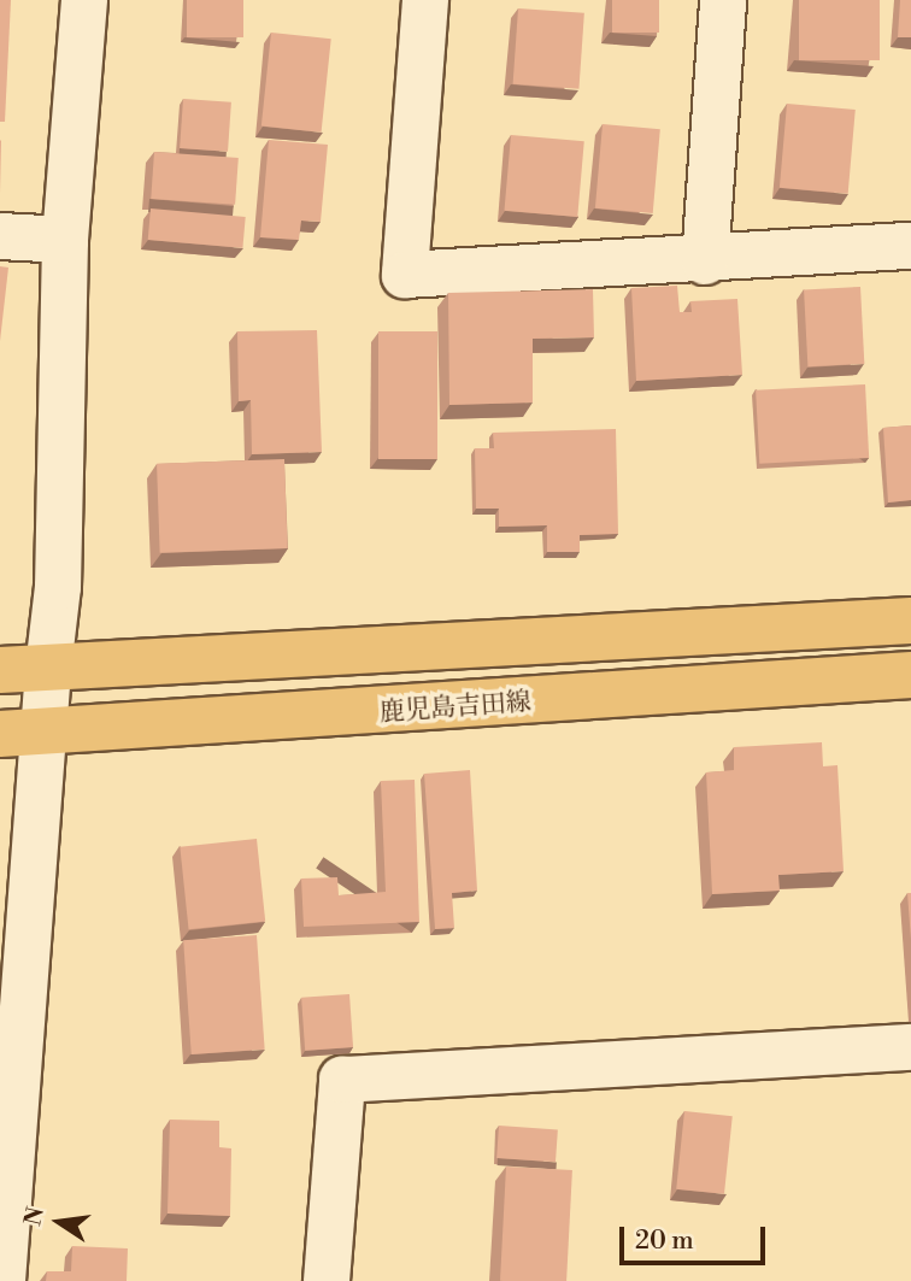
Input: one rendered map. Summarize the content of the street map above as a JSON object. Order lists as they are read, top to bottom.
{
  "streets": {
    "main road": ["鹿児島吉田線"]
  },
  "scale_bar": "20 m",
  "north": "left"
}
